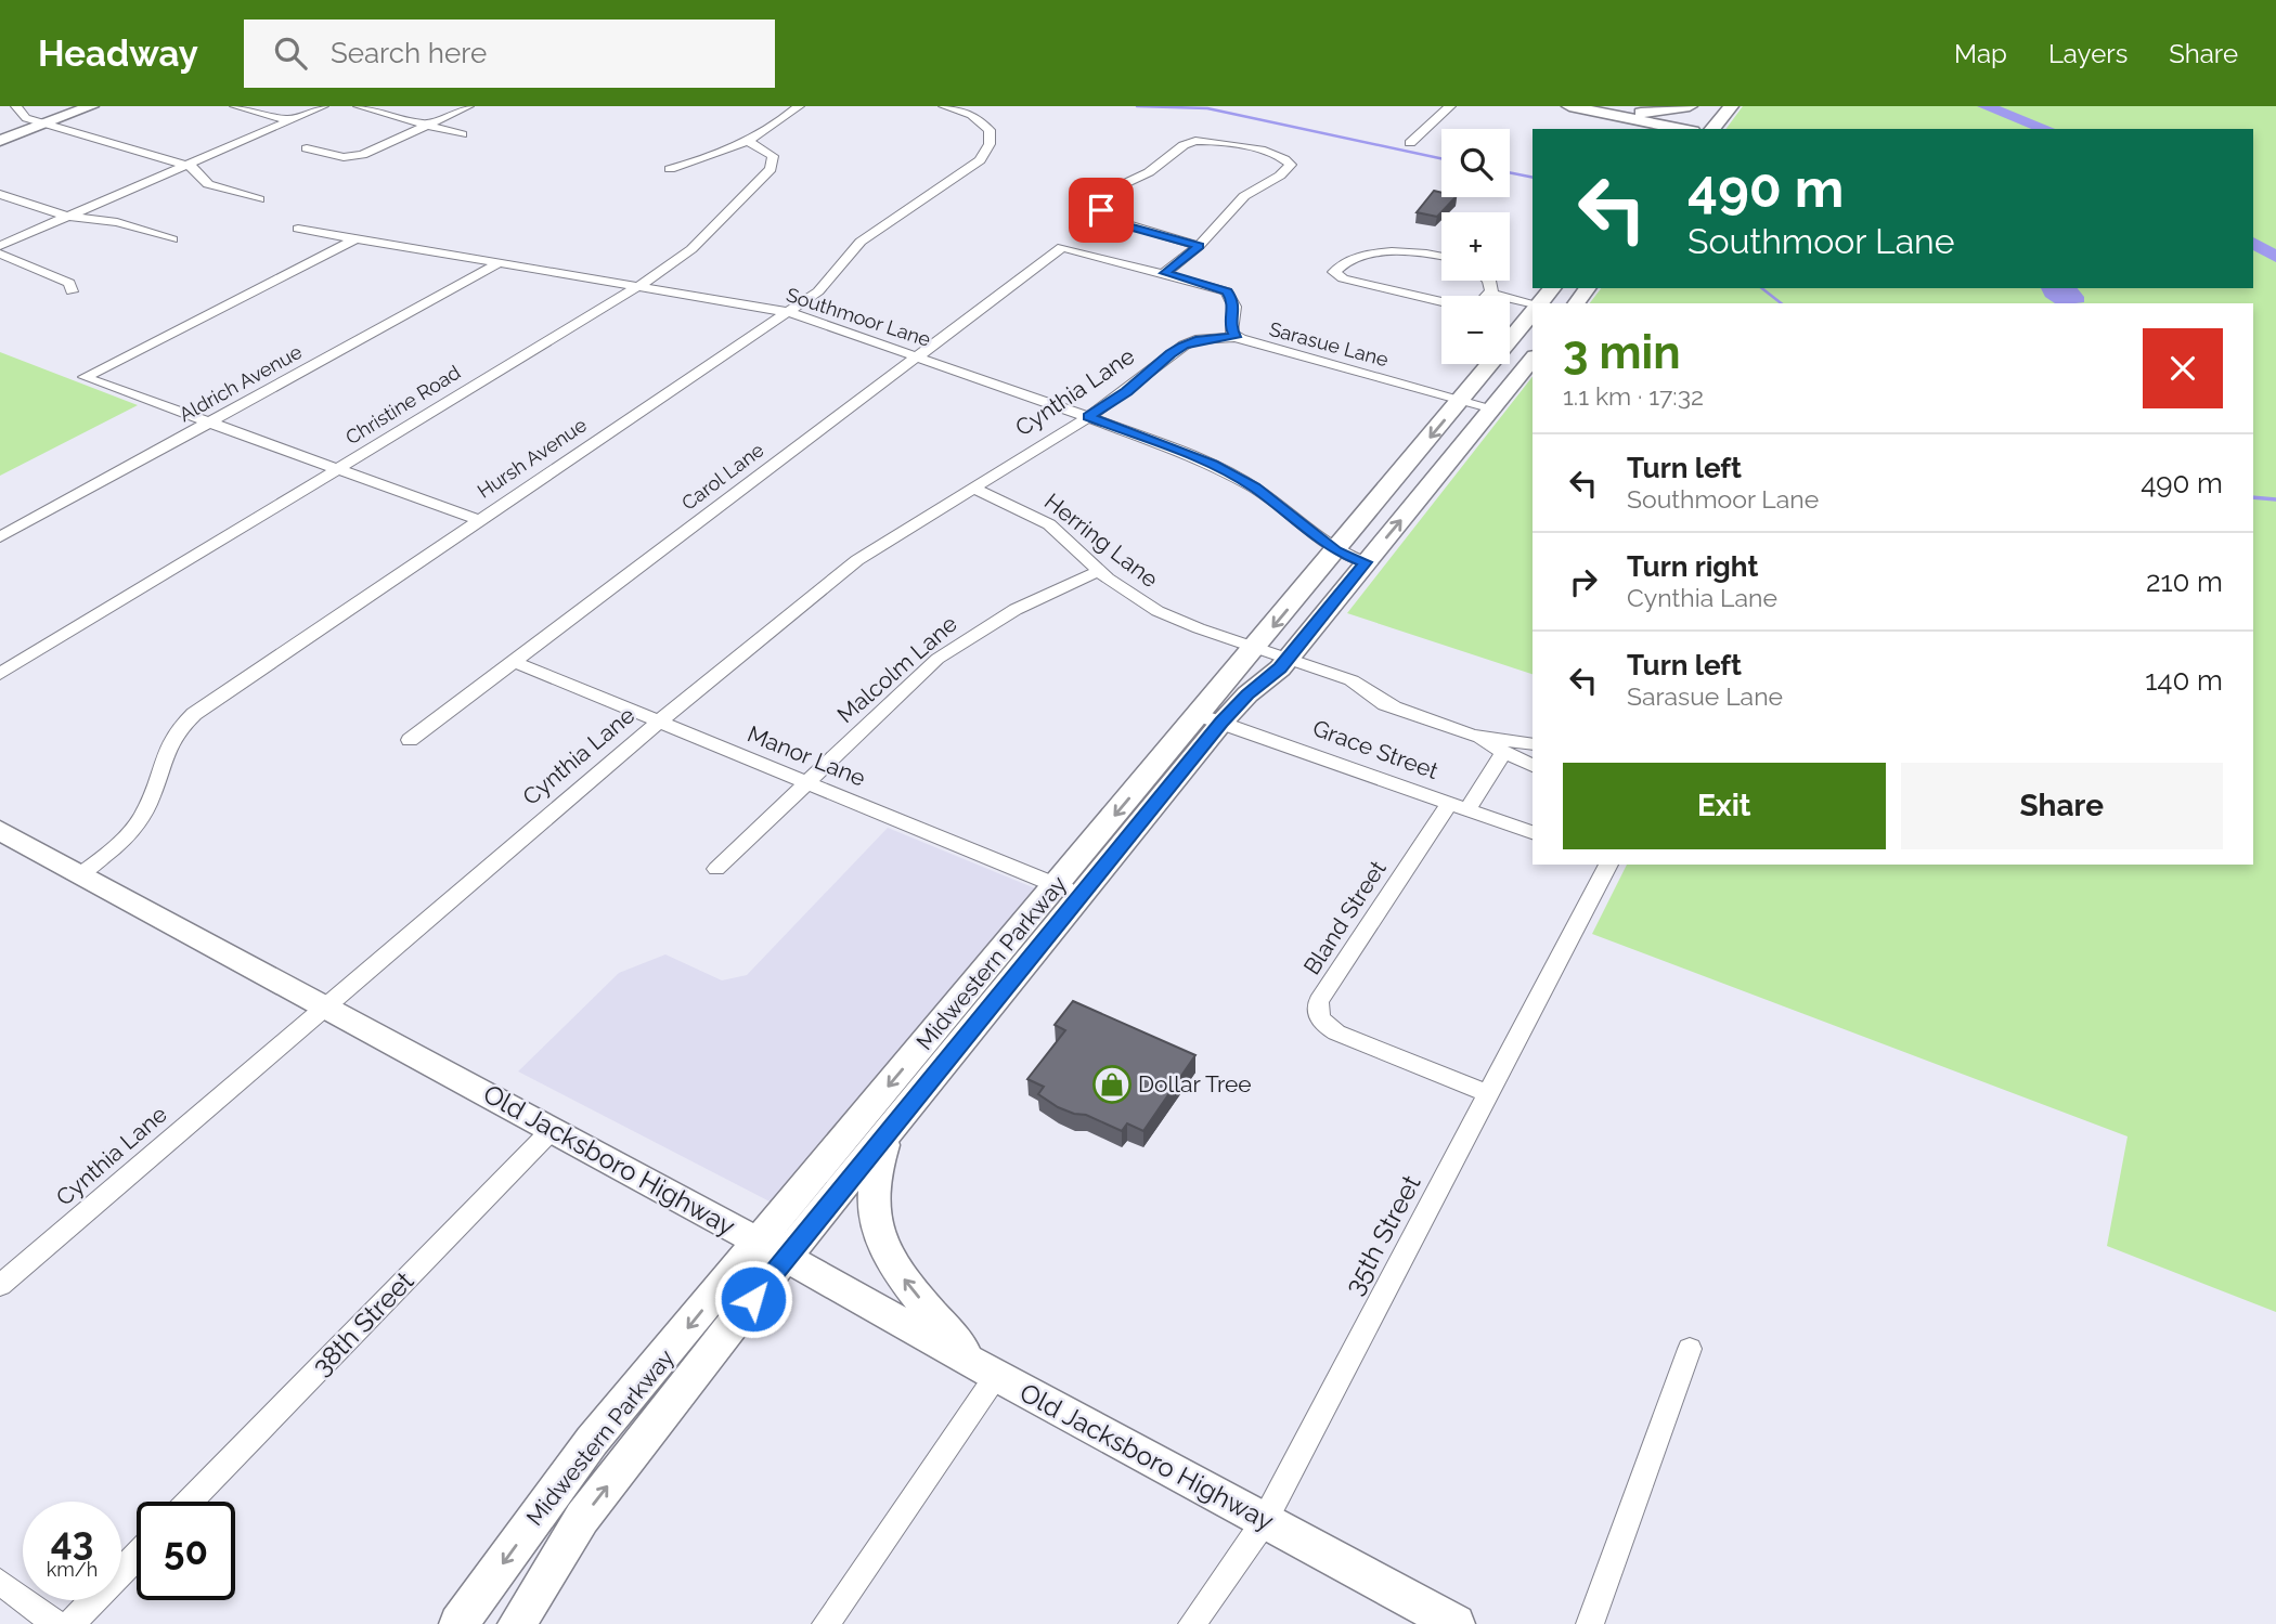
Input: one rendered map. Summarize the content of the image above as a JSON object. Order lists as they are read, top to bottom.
{
  "streets": {
    "main road": ["Midwestern Parkway", "Old Jacksboro Highway"],
    "street": [
      "Southmoor Lane",
      "Sarasue Lane",
      "Aldrich Avenue",
      "Cynthia Lane",
      "Christine Road",
      "Hursh Avenue",
      "Carol Lane",
      "Herring Lane",
      "Malcolm Lane",
      "Grace Street",
      "Manor Lane",
      "Bland Street",
      "35th Street",
      "38th Street"
    ]
  },
  "crossings": [
    ["Southmoor Lane", "Aldrich Avenue"],
    ["Southmoor Lane", "Cynthia Lane"],
    ["Southmoor Lane", "Christine Road"],
    ["Southmoor Lane", "Hursh Avenue"],
    ["Southmoor Lane", "Carol Lane"],
    ["Southmoor Lane", "Midwestern Parkway"],
    ["Sarasue Lane", "Cynthia Lane"],
    ["Sarasue Lane", "Carol Lane"],
    ["Sarasue Lane", "Midwestern Parkway"],
    ["Cynthia Lane", "Herring Lane"],
    ["Cynthia Lane", "Manor Lane"],
    ["Cynthia Lane", "Old Jacksboro Highway"],
    ["Hursh Avenue", "Old Jacksboro Highway"],
    ["Carol Lane", "Manor Lane"],
    ["Herring Lane", "Malcolm Lane"],
    ["Herring Lane", "Midwestern Parkway"],
    ["Malcolm Lane", "Manor Lane"],
    ["Grace Street", "Bland Street"],
    ["Grace Street", "Midwestern Parkway"],
    ["Manor Lane", "Midwestern Parkway"],
    ["Bland Street", "35th Street"],
    ["Midwestern Parkway", "Old Jacksboro Highway"],
    ["Old Jacksboro Highway", "35th Street"],
    ["Old Jacksboro Highway", "38th Street"]
  ],
  "places": {
    "shop": ["Dollar Tree"]
  },
  "page": {
    "header": "Headway",
    "search": "Search here",
    "nav": ["Map", "Layers", "Share"],
    "map_buttons": ["+", "−"],
    "turn": ["490 m", "Southmoor Lane"],
    "heading": ["3 min", "1.1 km · 17:32"],
    "list": [
      {
        "name": "Turn left",
        "note": "Southmoor Lane",
        "value": "490 m"
      },
      {
        "name": "Turn right",
        "note": "Cynthia Lane",
        "value": "210 m"
      },
      {
        "name": "Turn left",
        "note": "Sarasue Lane",
        "value": "140 m"
      }
    ],
    "buttons": ["Exit", "Share"],
    "speed": "43 km/h",
    "limit": "50"
  }
}
